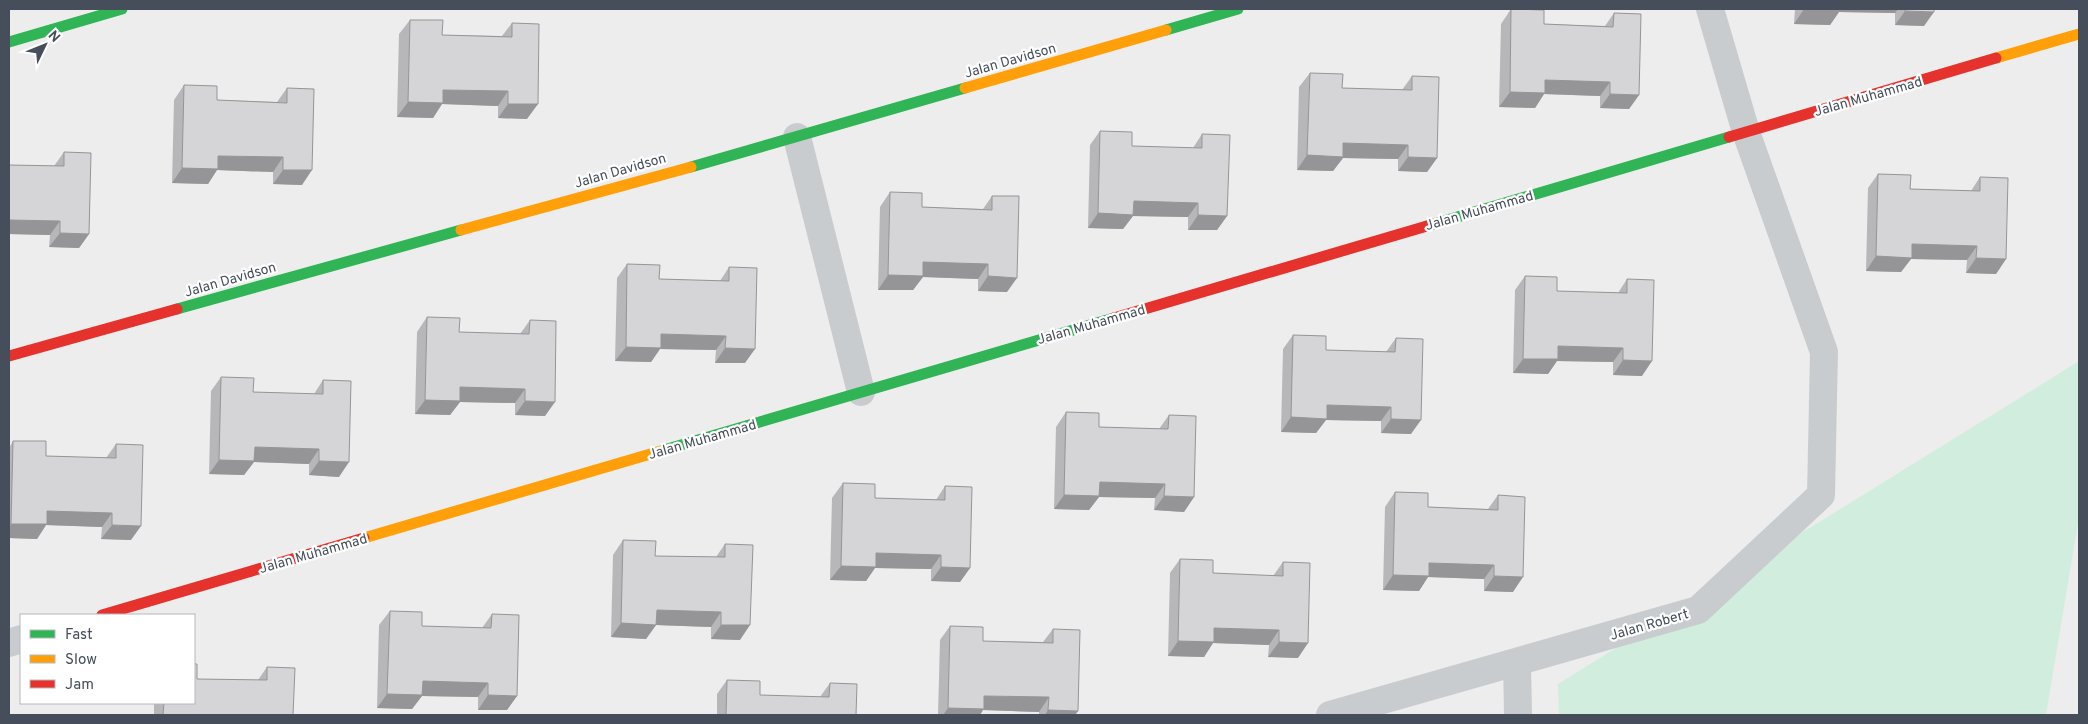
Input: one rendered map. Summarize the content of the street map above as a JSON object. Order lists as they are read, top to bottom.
{
  "streets": {
    "street": ["Jalan Davidson", "Jalan Muhammad", "Jalan Robert"]
  },
  "crossings": [
    ["Jalan Muhammad", "Jalan Robert"]
  ],
  "legend": ["Fast", "Slow", "Jam"],
  "north": "top right"
}
